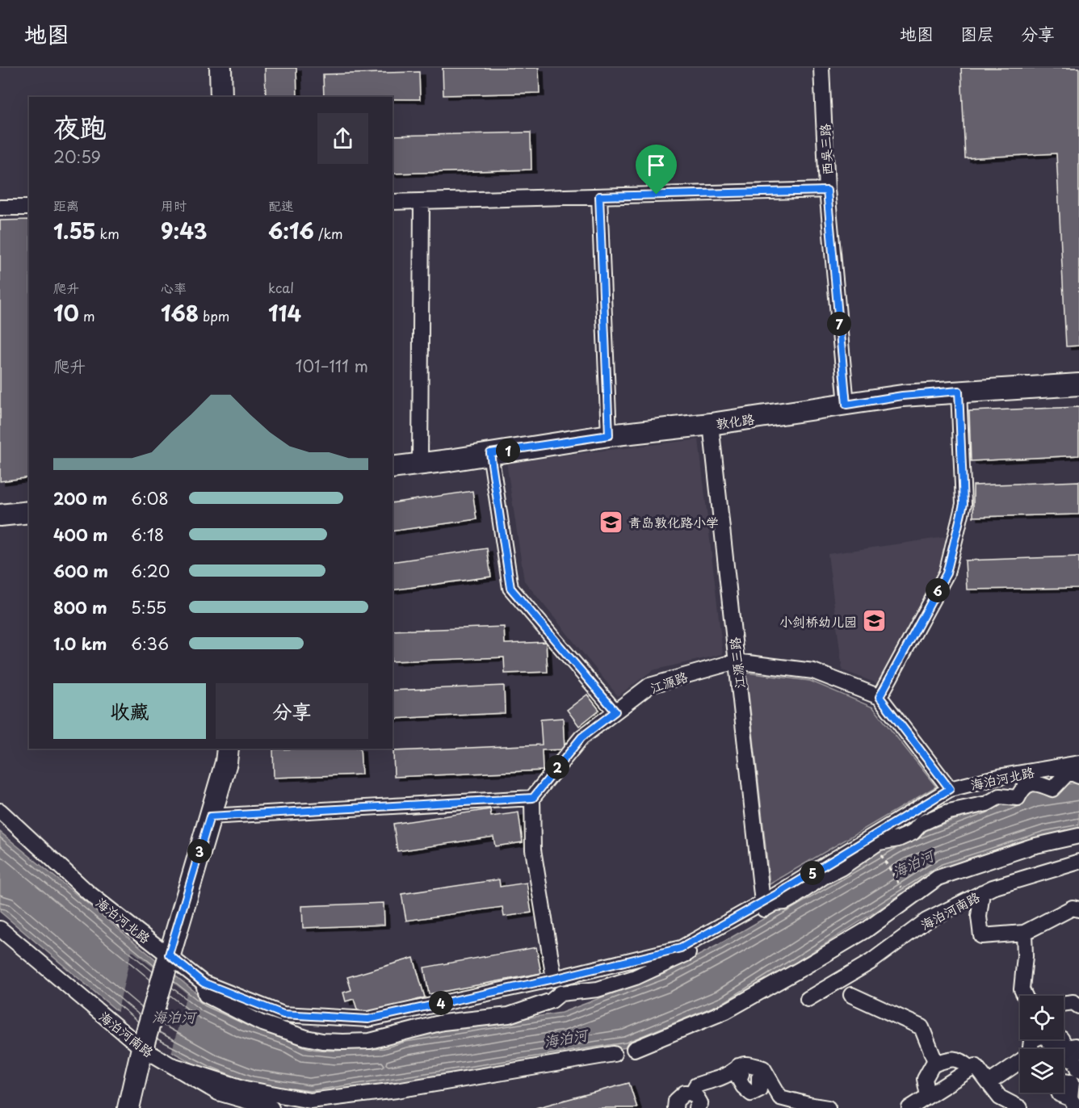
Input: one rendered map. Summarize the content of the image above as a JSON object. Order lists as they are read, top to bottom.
{
  "streets": {
    "street": [
      "西吴三路",
      "敦化路",
      "江源三路",
      "江源路",
      "海泊河北路",
      "海泊河南路"
    ]
  },
  "crossings": [
    ["西吴三路", "敦化路"],
    ["敦化路", "江源三路"],
    ["江源三路", "江源路"],
    ["江源三路", "海泊河北路"]
  ],
  "water": ["海泊河"],
  "places": {
    "school or university": ["青岛敦化路小学", "小剑桥幼儿园"]
  },
  "page": {
    "header": "地图",
    "nav": ["地图", "图层", "分享"],
    "heading": ["夜跑", "20:59"],
    "stats": [
      ["距离", "1.55 km"],
      ["用时", "9:43"],
      ["配速", "6:16 /km"],
      ["爬升", "10 m"],
      ["心率", "168 bpm"],
      ["kcal", "114"]
    ],
    "pins": [
      "7",
      "1",
      "6",
      "2",
      "3",
      "5",
      "4"
    ],
    "chart": ["爬升", "101–111 m"],
    "list": [
      {
        "name": "200 m",
        "note": "6:08"
      },
      {
        "name": "400 m",
        "note": "6:18"
      },
      {
        "name": "600 m",
        "note": "6:20"
      },
      {
        "name": "800 m",
        "note": "5:55"
      },
      {
        "name": "1.0 km",
        "note": "6:36"
      }
    ],
    "buttons": ["收藏", "分享"]
  }
}
